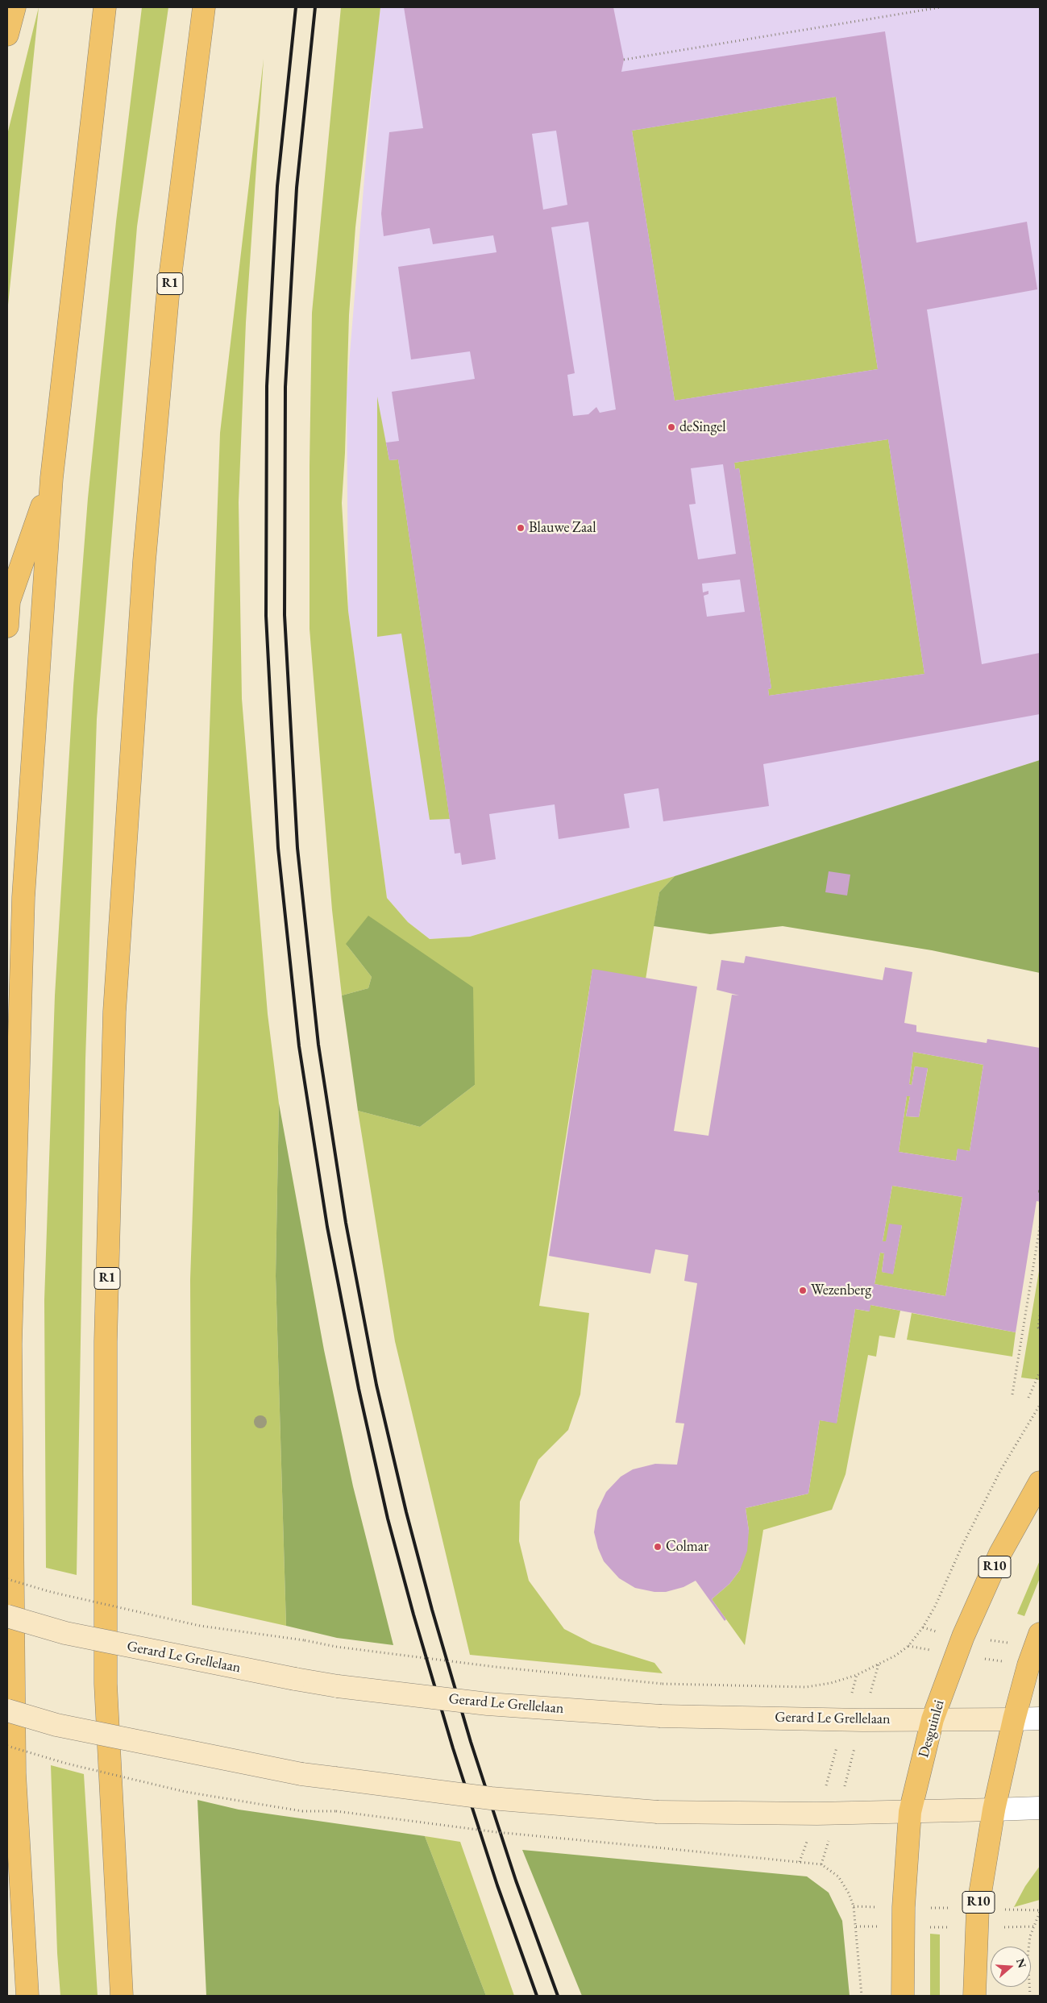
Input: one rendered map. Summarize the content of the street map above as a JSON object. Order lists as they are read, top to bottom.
{
  "streets": {
    "main road": ["R1", "R10", "Desguinlei"],
    "street": ["Gerard Le Grellelaan"]
  },
  "crossings": [
    ["R10", "Gerard Le Grellelaan"],
    ["Gerard Le Grellelaan", "Desguinlei"]
  ],
  "places": [
    "deSingel",
    "Blauwe Zaal",
    "Wezenberg",
    "Colmar"
  ],
  "north": "right"
}
